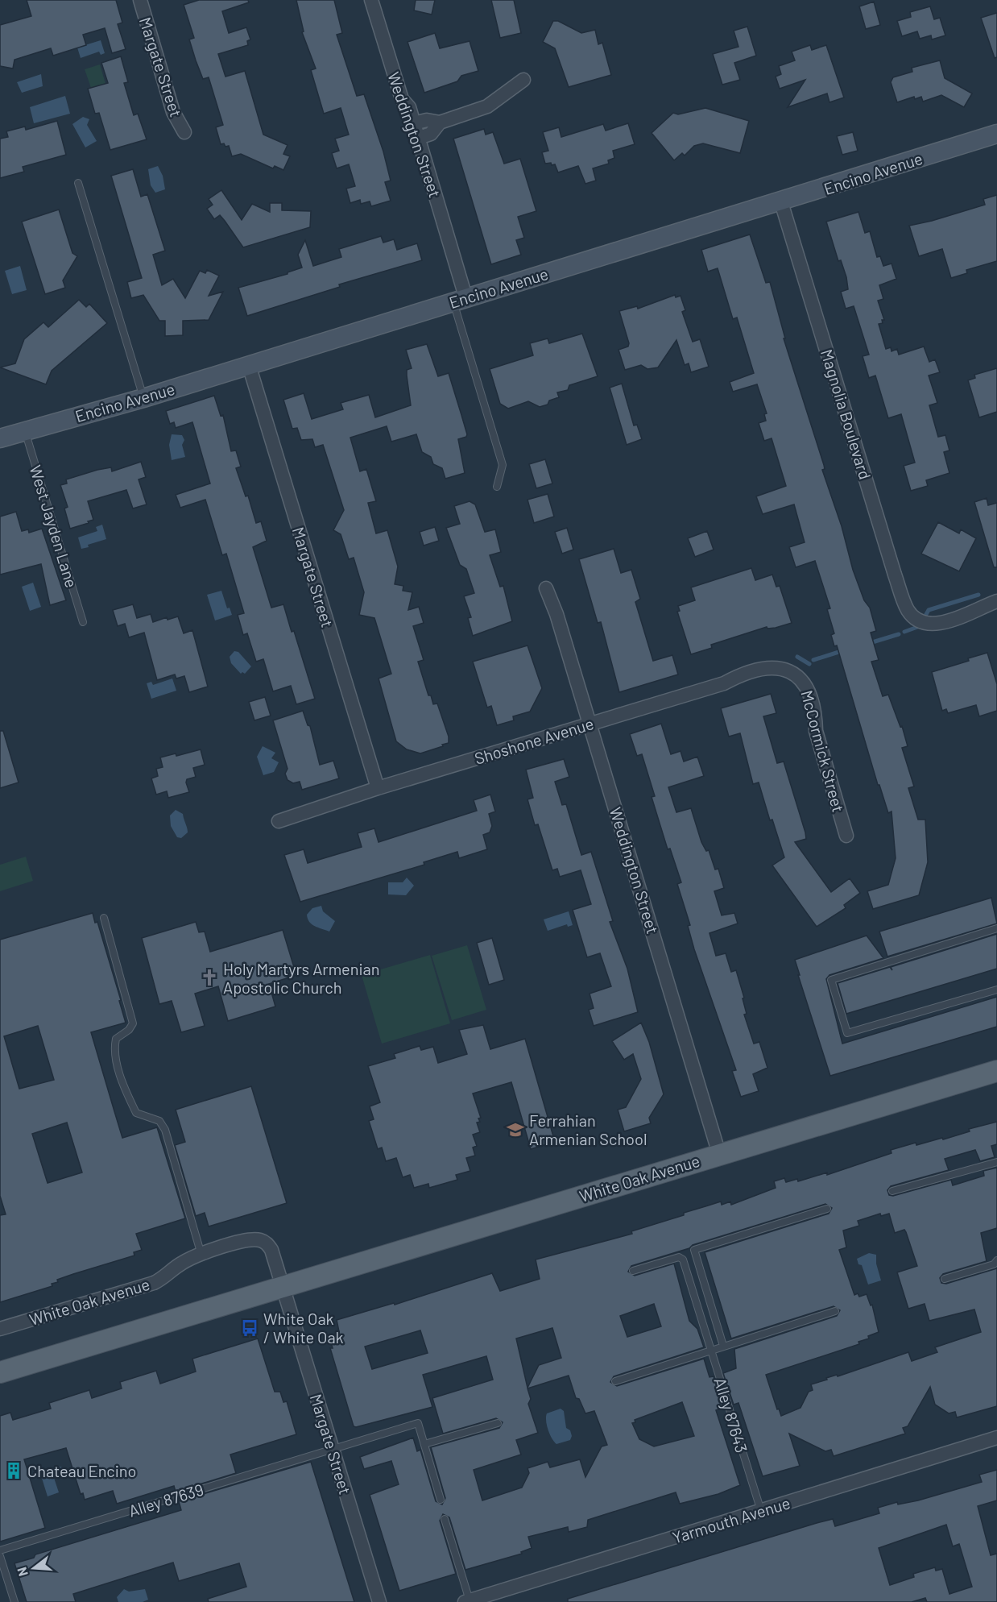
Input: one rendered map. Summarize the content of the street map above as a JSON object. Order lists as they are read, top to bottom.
{
  "streets": {
    "main road": ["White Oak Avenue"],
    "street": [
      "Margate Street",
      "Weddington Street",
      "Encino Avenue",
      "Magnolia Boulevard",
      "Shoshone Avenue",
      "McCormick Street",
      "Yarmouth Avenue"
    ],
    "lane": ["West Jayden Lane", "Alley 87643", "Alley 87639"]
  },
  "crossings": [
    ["Margate Street", "Encino Avenue"],
    ["Margate Street", "Shoshone Avenue"],
    ["Margate Street", "White Oak Avenue"],
    ["Margate Street", "Alley 87639"],
    ["Weddington Street", "Encino Avenue"],
    ["Weddington Street", "Shoshone Avenue"],
    ["Weddington Street", "White Oak Avenue"],
    ["Encino Avenue", "Magnolia Boulevard"],
    ["Encino Avenue", "West Jayden Lane"],
    ["Shoshone Avenue", "McCormick Street"],
    ["Alley 87643", "Yarmouth Avenue"]
  ],
  "places": {
    "church": ["Holy Martyrs Armenian Apostolic Church"],
    "school or university": ["Ferrahian Armenian School"],
    "bus stop": ["White Oak / White Oak"],
    "building": ["Chateau Encino"]
  },
  "north": "left"
}
